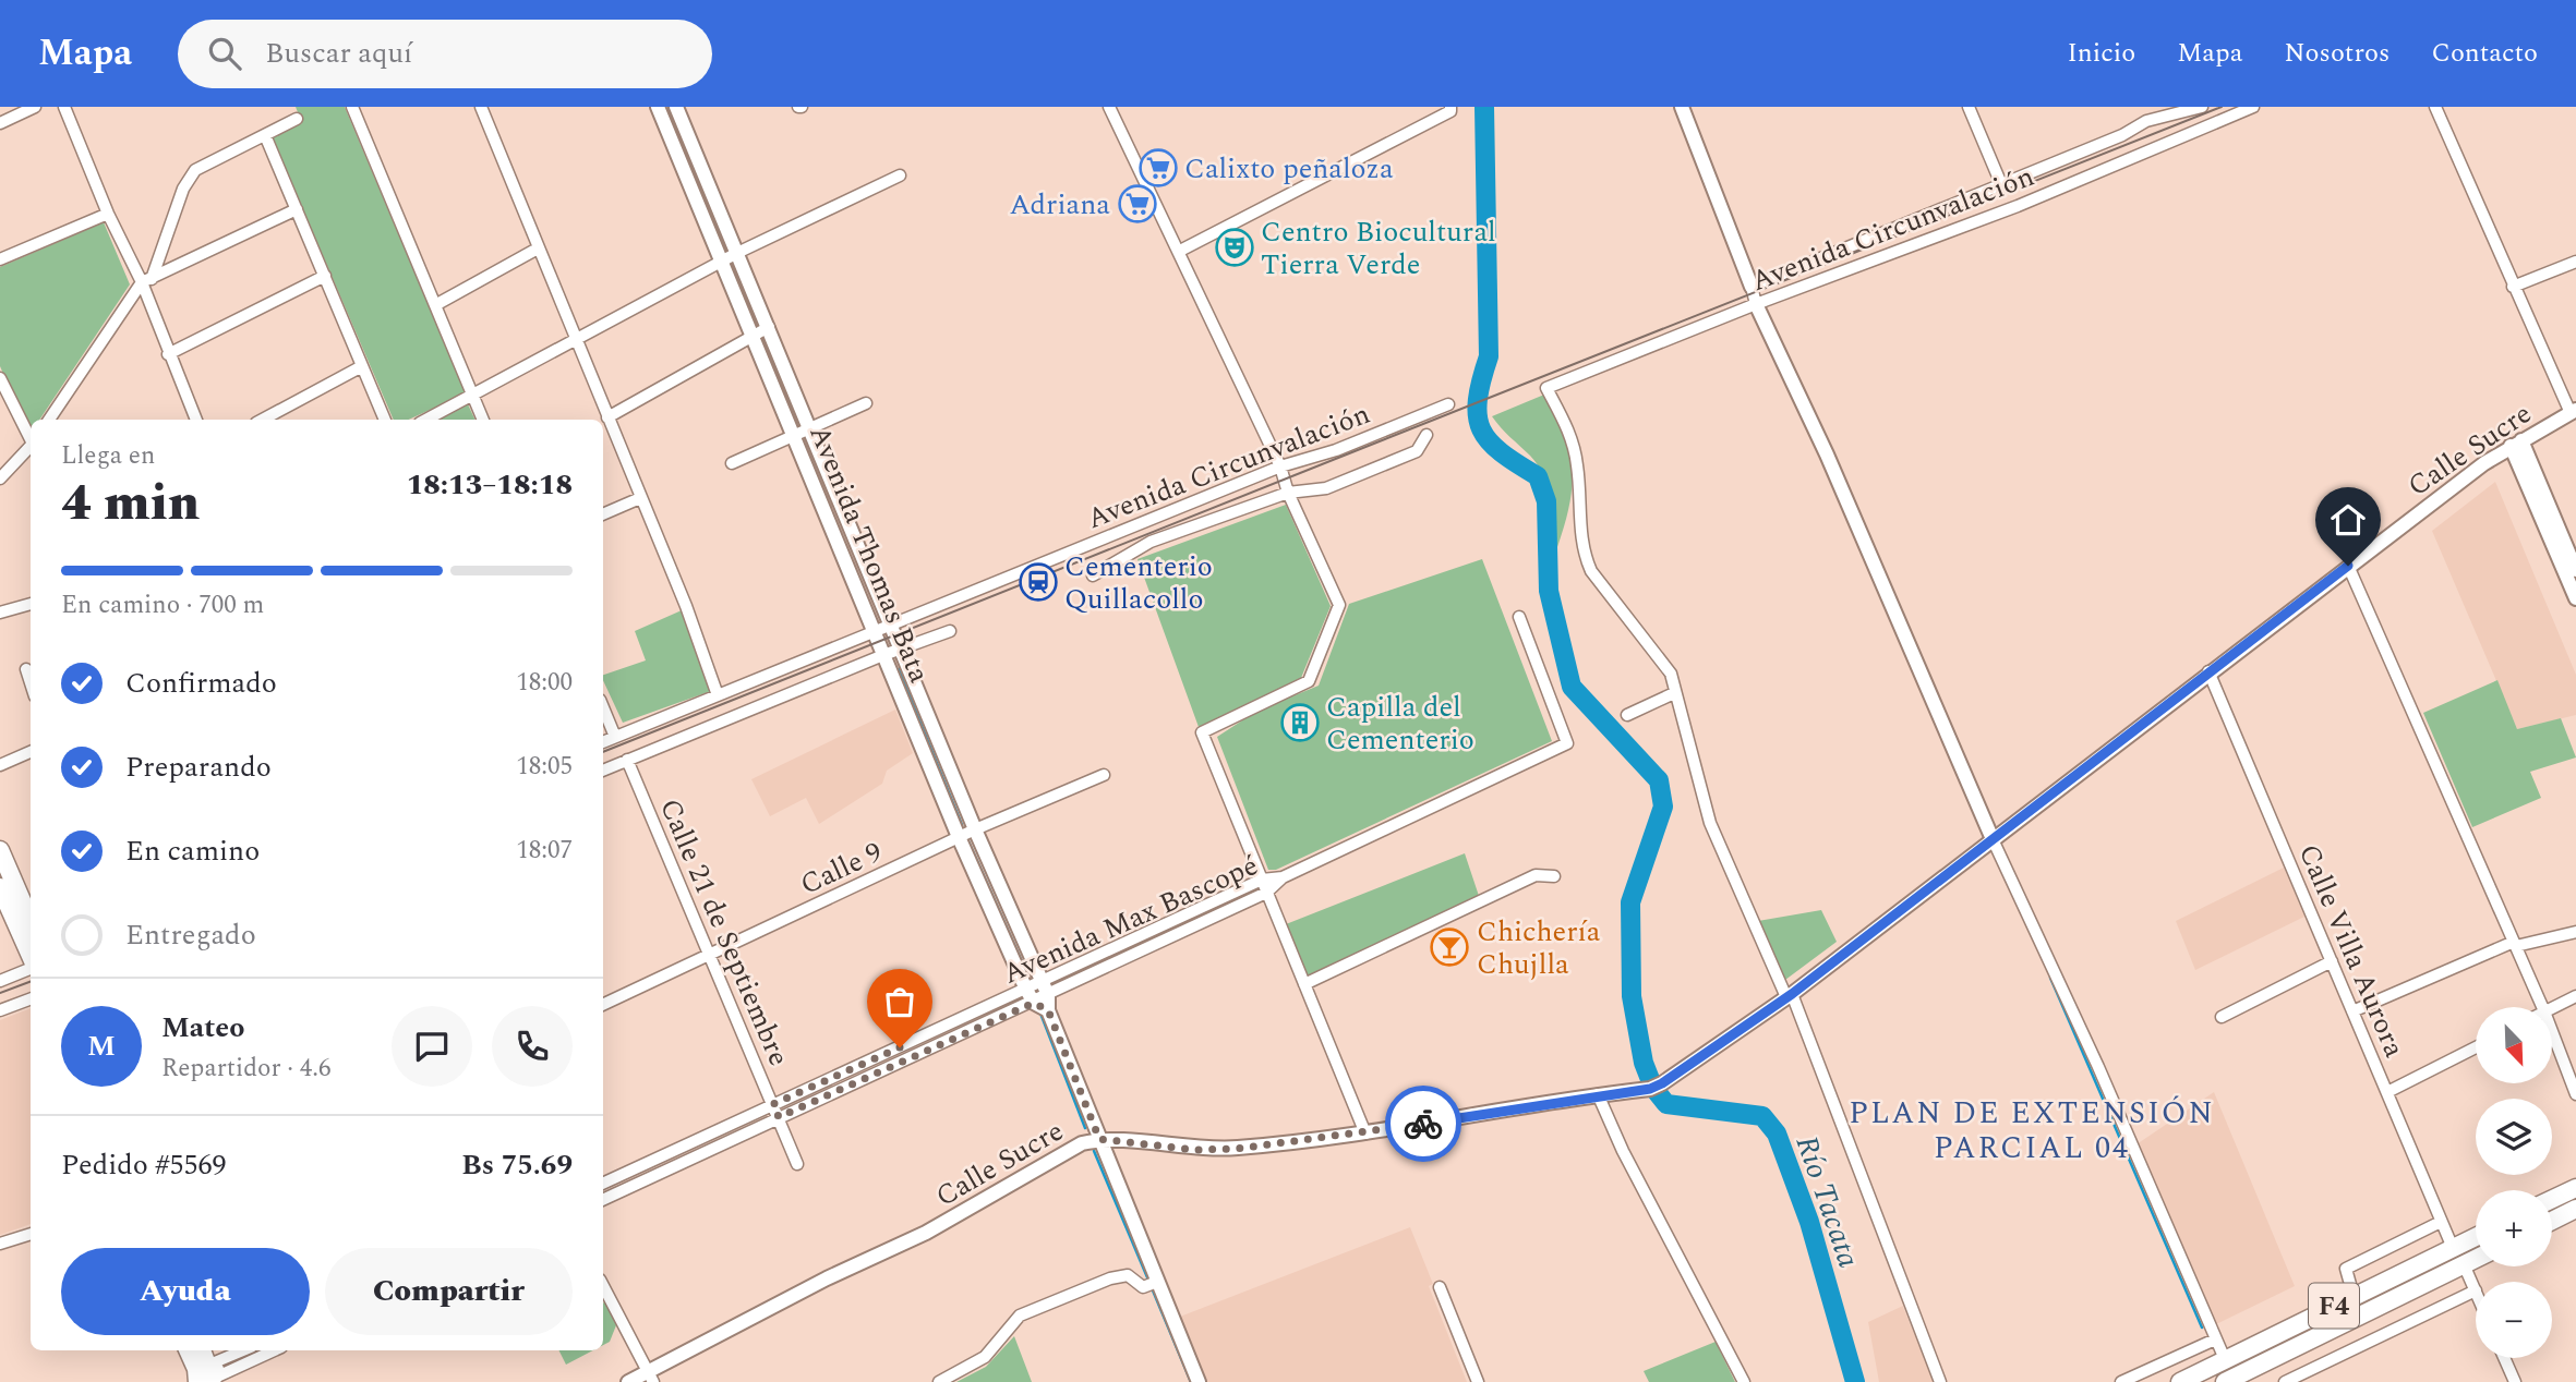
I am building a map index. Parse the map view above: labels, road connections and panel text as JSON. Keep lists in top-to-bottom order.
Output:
{
  "streets": {
    "highway": ["F4"],
    "main road": ["Calle Sucre", "Avenida Thomas Bata"],
    "street": [
      "Avenida Circunvalación",
      "Calle 9",
      "Avenida Max Bascopé",
      "Calle 21 de Septiembre",
      "Calle Villa Aurora"
    ]
  },
  "crossings": [
    ["Avenida Circunvalación", "Avenida Thomas Bata"],
    ["Calle Sucre", "Avenida Thomas Bata"],
    ["Calle Sucre", "Calle Villa Aurora"],
    ["Avenida Thomas Bata", "Calle 9"],
    ["Avenida Thomas Bata", "Avenida Max Bascopé"],
    ["Calle 9", "Calle 21 de Septiembre"],
    ["Avenida Max Bascopé", "Calle 21 de Septiembre"],
    ["Calle Villa Aurora", "F4"]
  ],
  "districts": ["PLAN DE EXTENSIÓN PARCIAL 04"],
  "water": ["Río Tacata"],
  "places": {
    "supermarket": ["Calixto peñaloza", "Adriana"],
    "theatre": ["Centro Biocultural Tierra Verde"],
    "station": ["Cementerio Quillacollo"],
    "building": ["Capilla del Cementerio"],
    "bar": ["Chichería Chujlla"]
  },
  "north": "bottom right",
  "page": {
    "header": "Mapa",
    "search": "Buscar aquí",
    "nav": [
      "Inicio",
      "Mapa",
      "Nosotros",
      "Contacto"
    ],
    "heading": ["4 min", "Llega en", "18:13–18:18"],
    "panel": [
      "Mateo",
      "Repartidor · 4.6",
      "Pedido #5569",
      "Bs 75.69"
    ],
    "bar": "En camino · 700 m",
    "list": [
      ["Confirmado", "18:00"],
      ["Preparando", "18:05"],
      ["En camino", "18:07"],
      "Entregado"
    ],
    "round": "M",
    "map_buttons": ["+", "−"],
    "buttons": ["Ayuda", "Compartir"]
  }
}
